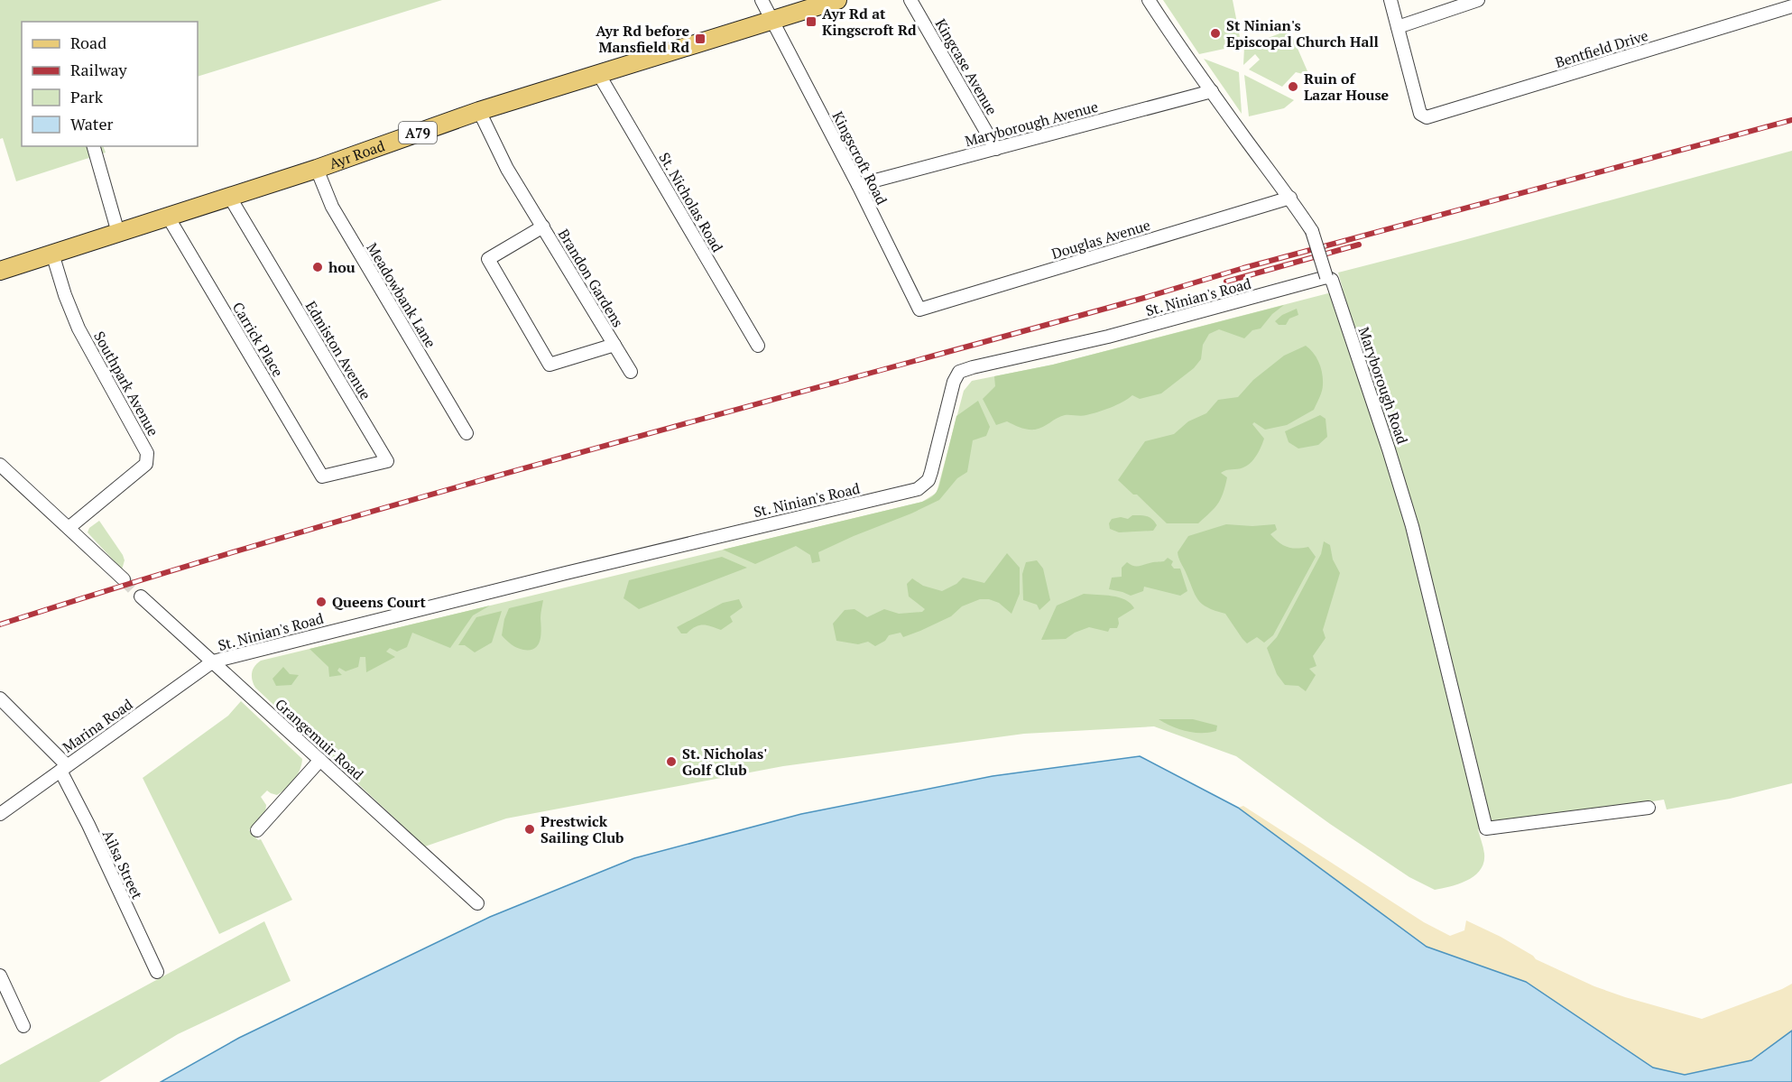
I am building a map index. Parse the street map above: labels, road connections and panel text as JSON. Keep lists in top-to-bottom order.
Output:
{
  "streets": {
    "main road": ["A79", "Ayr Road"],
    "street": [
      "Bentfield Drive",
      "Kingcase Avenue",
      "Maryborough Avenue",
      "Kingscroft Road",
      "St. Nicholas Road",
      "Douglas Avenue",
      "Brandon Gardens",
      "Meadowbank Lane",
      "St. Ninian's Road",
      "Carrick Place",
      "Edmiston Avenue",
      "Southpark Avenue",
      "Maryborough Road",
      "Marina Road",
      "Grangemuir Road",
      "Ailsa Street"
    ]
  },
  "crossings": [
    ["Kingcase Avenue", "Maryborough Avenue"],
    ["Maryborough Avenue", "Kingscroft Road"],
    ["Maryborough Avenue", "Maryborough Road"],
    ["Ayr Road", "Kingscroft Road"],
    ["Ayr Road", "St. Nicholas Road"],
    ["Ayr Road", "Brandon Gardens"],
    ["Ayr Road", "Meadowbank Lane"],
    ["Ayr Road", "Carrick Place"],
    ["Ayr Road", "Edmiston Avenue"],
    ["Ayr Road", "Southpark Avenue"],
    ["Kingscroft Road", "Douglas Avenue"],
    ["Douglas Avenue", "Maryborough Road"],
    ["St. Ninian's Road", "Maryborough Road"],
    ["St. Ninian's Road", "Marina Road"],
    ["St. Ninian's Road", "Grangemuir Road"],
    ["Carrick Place", "Edmiston Avenue"],
    ["Marina Road", "Grangemuir Road"],
    ["Marina Road", "Ailsa Street"]
  ],
  "places": {
    "transit": ["Ayr Rd at Kingscroft Rd", "Ayr Rd before Mansfield Rd"],
    "other": [
      "St Ninian's Episcopal Church Hall",
      "Ruin of Lazar House",
      "hou",
      "Queens Court",
      "St. Nicholas' Golf Club",
      "Prestwick Sailing Club"
    ]
  },
  "legend": [
    "Road",
    "Railway",
    "Park",
    "Water"
  ]
}
